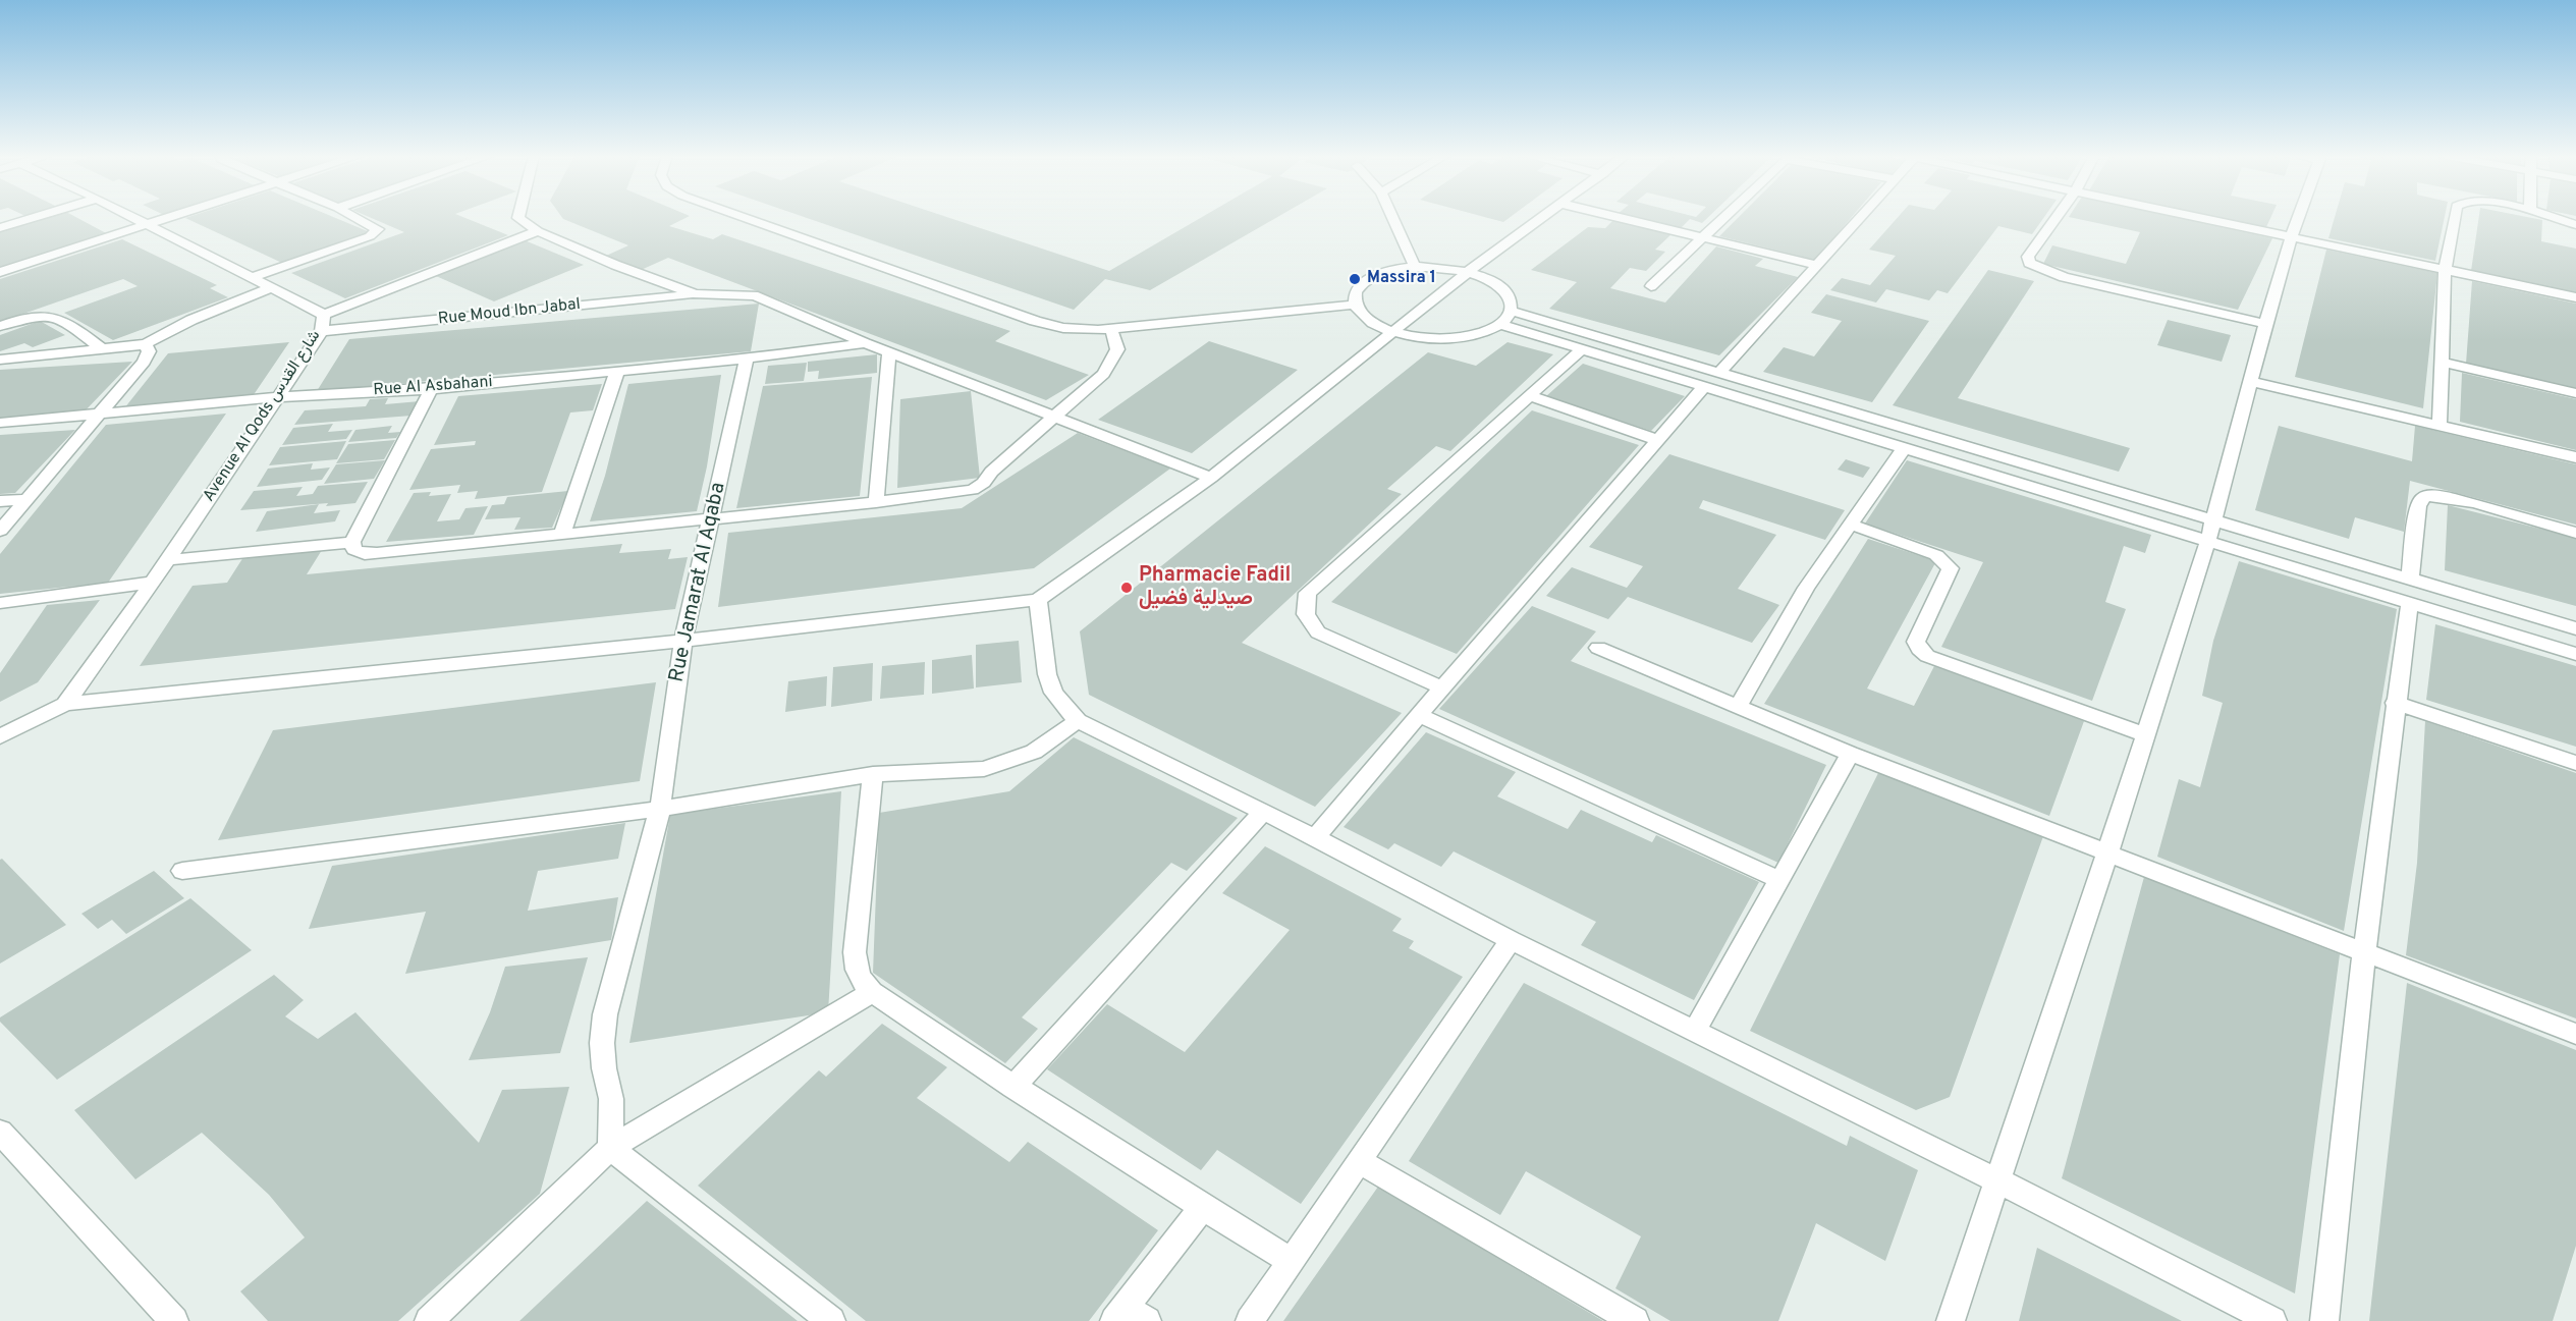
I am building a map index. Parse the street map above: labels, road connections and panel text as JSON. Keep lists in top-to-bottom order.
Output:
{
  "streets": {
    "street": [
      "Rue Moud Ibn Jabal",
      "Rue Al Asbahani",
      "Avenue Al Qods شارع القدس",
      "Rue Jamarat Al Aqaba"
    ]
  },
  "crossings": [
    ["Rue Moud Ibn Jabal", "Avenue Al Qods شارع القدس"],
    ["Rue Al Asbahani", "Avenue Al Qods شارع القدس"],
    ["Rue Al Asbahani", "Rue Jamarat Al Aqaba"]
  ],
  "places": ["Massira 1", "Pharmacie Fadil صيدلية فضيل"]
}
